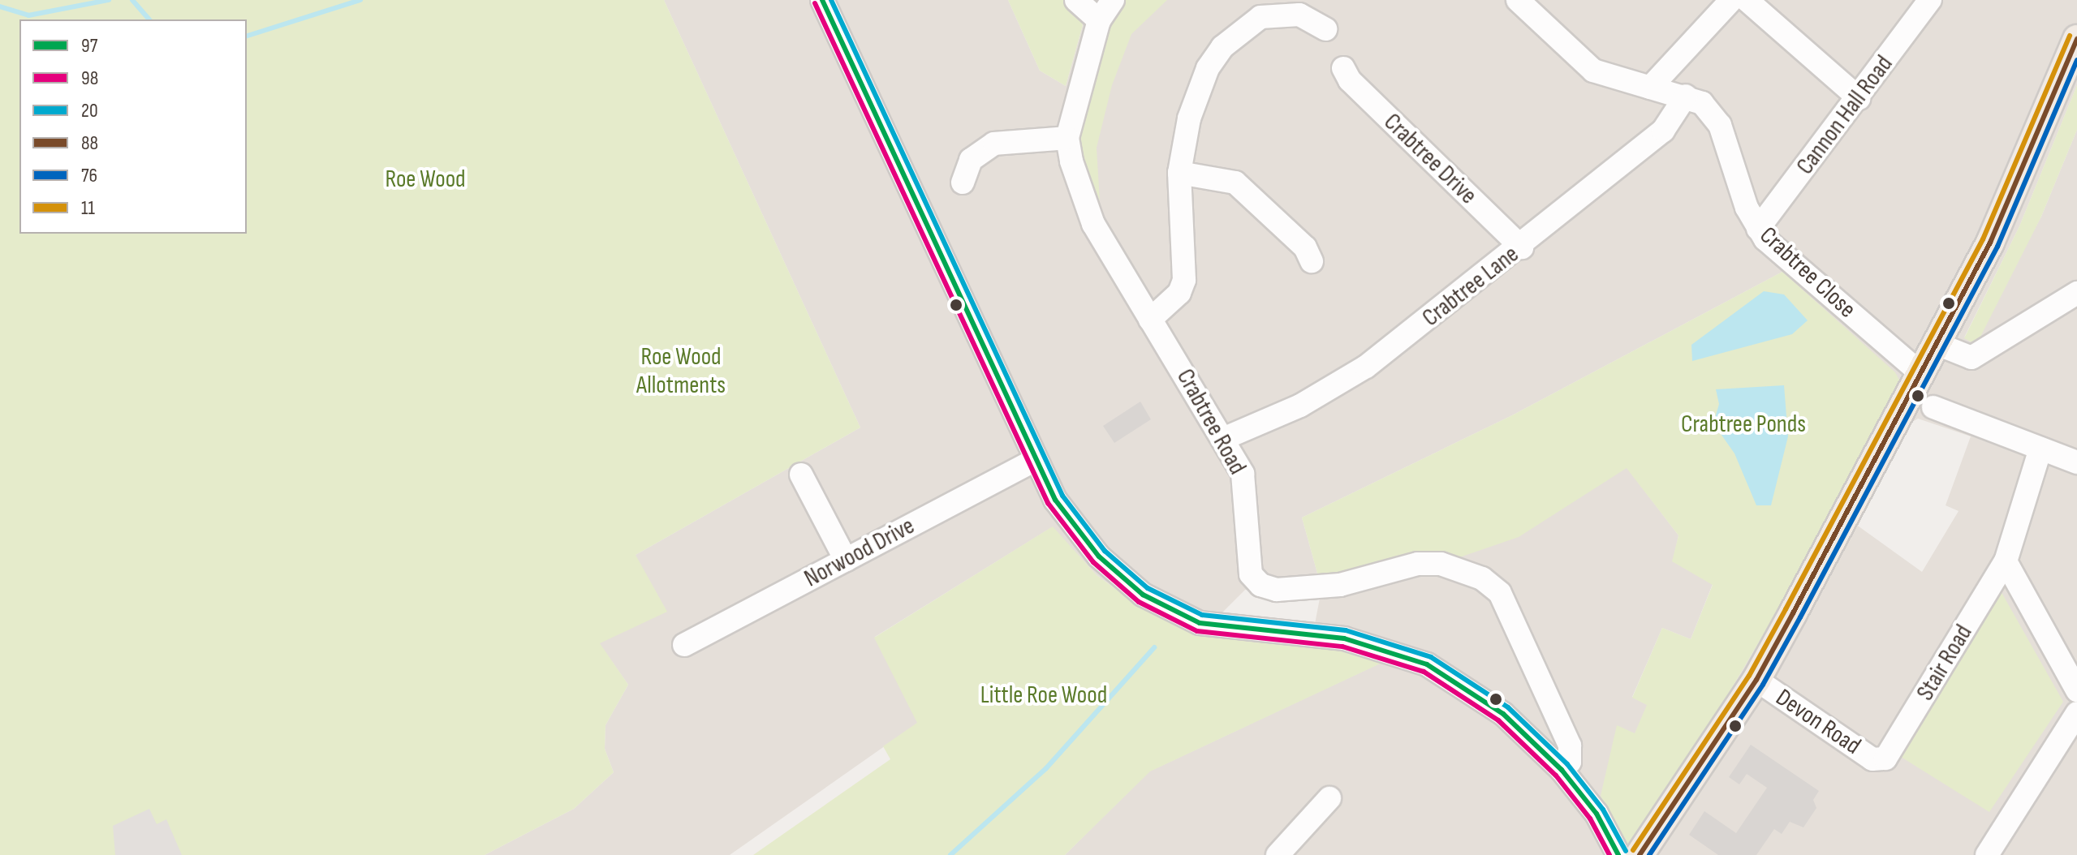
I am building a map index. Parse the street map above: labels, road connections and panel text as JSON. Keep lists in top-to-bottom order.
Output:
{
  "streets": {
    "street": [
      "Cannon Hall Road",
      "Crabtree Drive",
      "Crabtree Close",
      "Crabtree Lane",
      "Crabtree Road",
      "Norwood Drive",
      "Stair Road",
      "Devon Road"
    ]
  },
  "crossings": [
    ["Cannon Hall Road", "Crabtree Close"],
    ["Crabtree Drive", "Crabtree Lane"],
    ["Crabtree Close", "Crabtree Lane"],
    ["Crabtree Lane", "Crabtree Road"],
    ["Stair Road", "Devon Road"]
  ],
  "parks": [
    "Roe Wood",
    "Roe Wood Allotments",
    "Crabtree Ponds",
    "Little Roe Wood"
  ],
  "lines": [
    "transit line 97",
    "transit line 20",
    "transit line 98",
    "transit line 11",
    "transit line 88",
    "transit line 76"
  ],
  "legend": [
    "97",
    "98",
    "20",
    "88",
    "76",
    "11"
  ]
}
